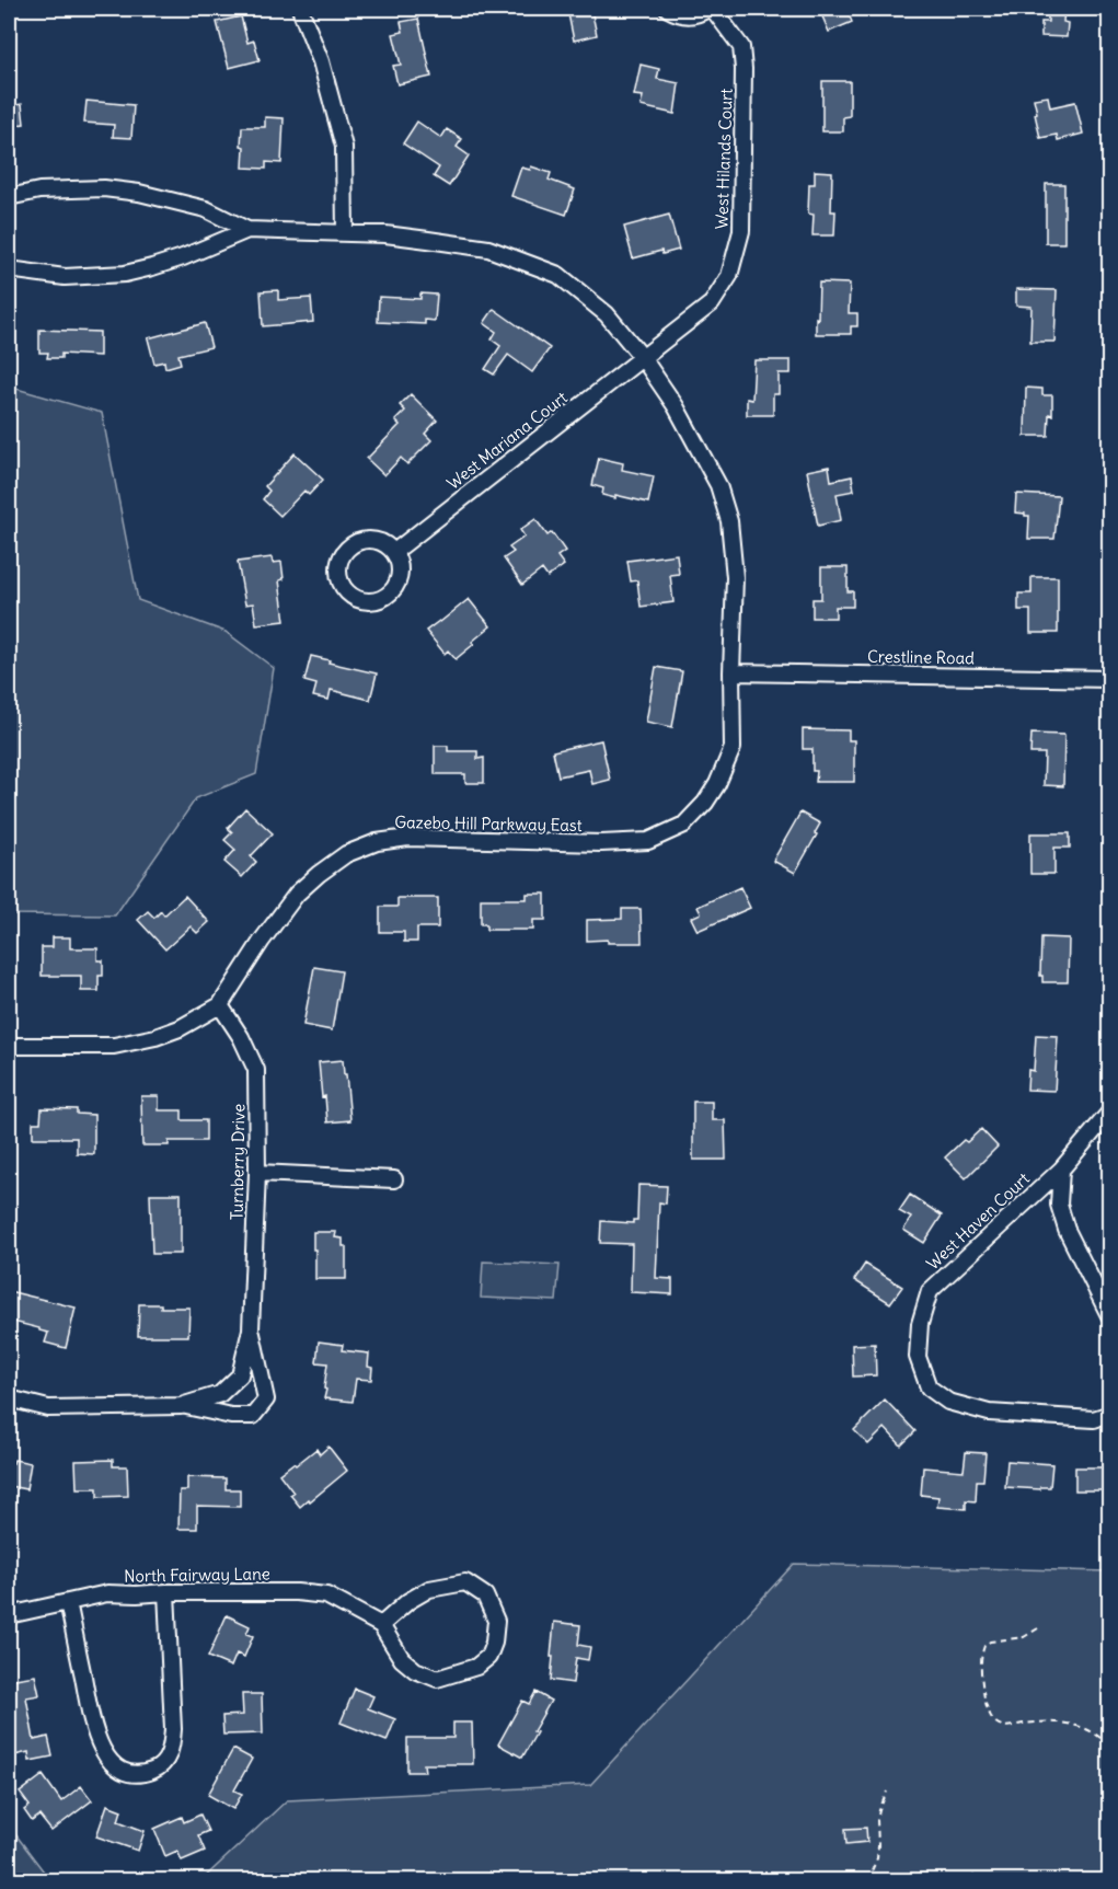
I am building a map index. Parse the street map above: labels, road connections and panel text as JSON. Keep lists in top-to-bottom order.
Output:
{
  "streets": {
    "street": [
      "West Hilands Court",
      "West Mariana Court",
      "Crestline Road",
      "Gazebo Hill Parkway East",
      "Turnberry Drive",
      "West Haven Court",
      "North Fairway Lane"
    ]
  },
  "crossings": [
    ["West Hilands Court", "West Mariana Court"],
    ["West Hilands Court", "Gazebo Hill Parkway East"],
    ["West Mariana Court", "Gazebo Hill Parkway East"],
    ["Crestline Road", "Gazebo Hill Parkway East"],
    ["Gazebo Hill Parkway East", "Turnberry Drive"]
  ]
}
